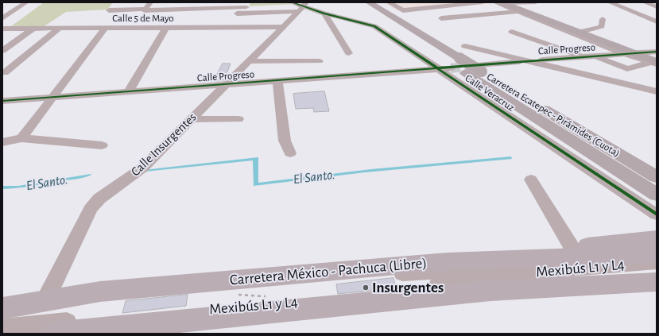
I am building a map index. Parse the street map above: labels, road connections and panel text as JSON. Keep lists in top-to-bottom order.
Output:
{
  "streets": {
    "highway": ["Carretera Ecatepec - Pirámides (Cuota)"],
    "main road": ["Carretera México - Pachuca (Libre)"],
    "street": [
      "Calle 5 de Mayo",
      "Calle Progreso",
      "Calle Veracruz",
      "Calle Insurgentes",
      "Mexibús L1 y L4"
    ]
  },
  "crossings": [
    ["Calle 5 de Mayo", "Calle Insurgentes"],
    ["Calle Progreso", "Calle Veracruz"],
    ["Calle Progreso", "Carretera Ecatepec - Pirámides (Cuota)"],
    ["Calle Progreso", "Calle Insurgentes"],
    ["Calle Veracruz", "Carretera Ecatepec - Pirámides (Cuota)"],
    ["Calle Veracruz", "Calle Insurgentes"],
    ["Calle Insurgentes", "Carretera México - Pachuca (Libre)"]
  ],
  "water": ["El Santo."],
  "places": ["Insurgentes"]
}
